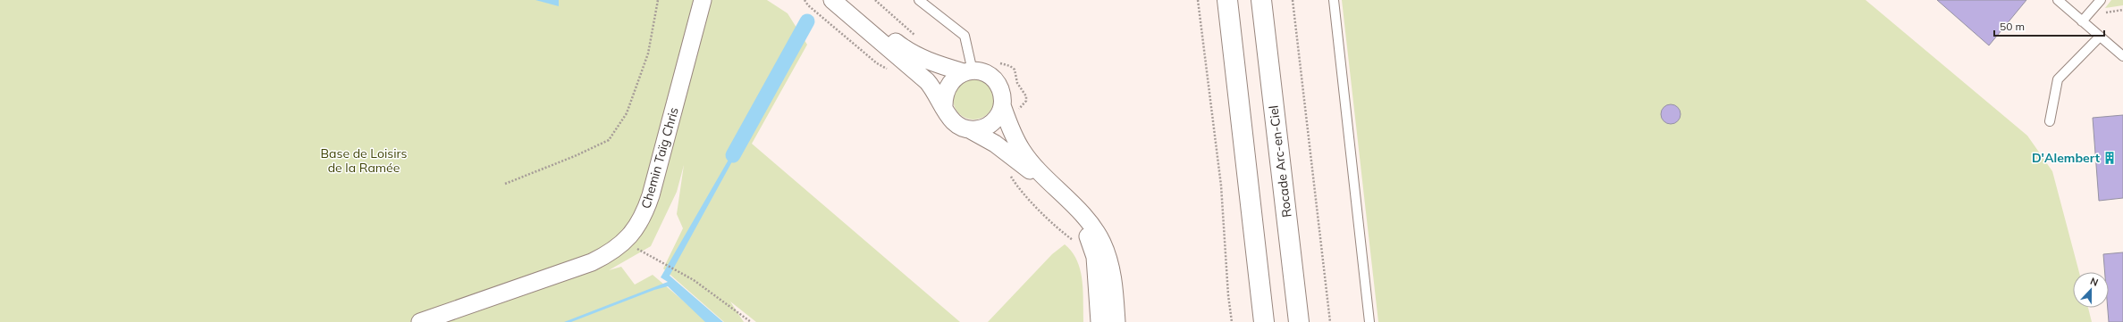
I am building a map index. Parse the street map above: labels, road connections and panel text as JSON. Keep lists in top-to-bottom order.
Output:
{
  "streets": {
    "highway": ["Rocade Arc-en-Ciel"],
    "street": ["Chemin Taïg Chris"]
  },
  "parks": ["Base de Loisirs de la Ramée"],
  "places": {
    "building": ["D'Alembert"]
  },
  "scale_bar": "50 m",
  "north": "top"
}
